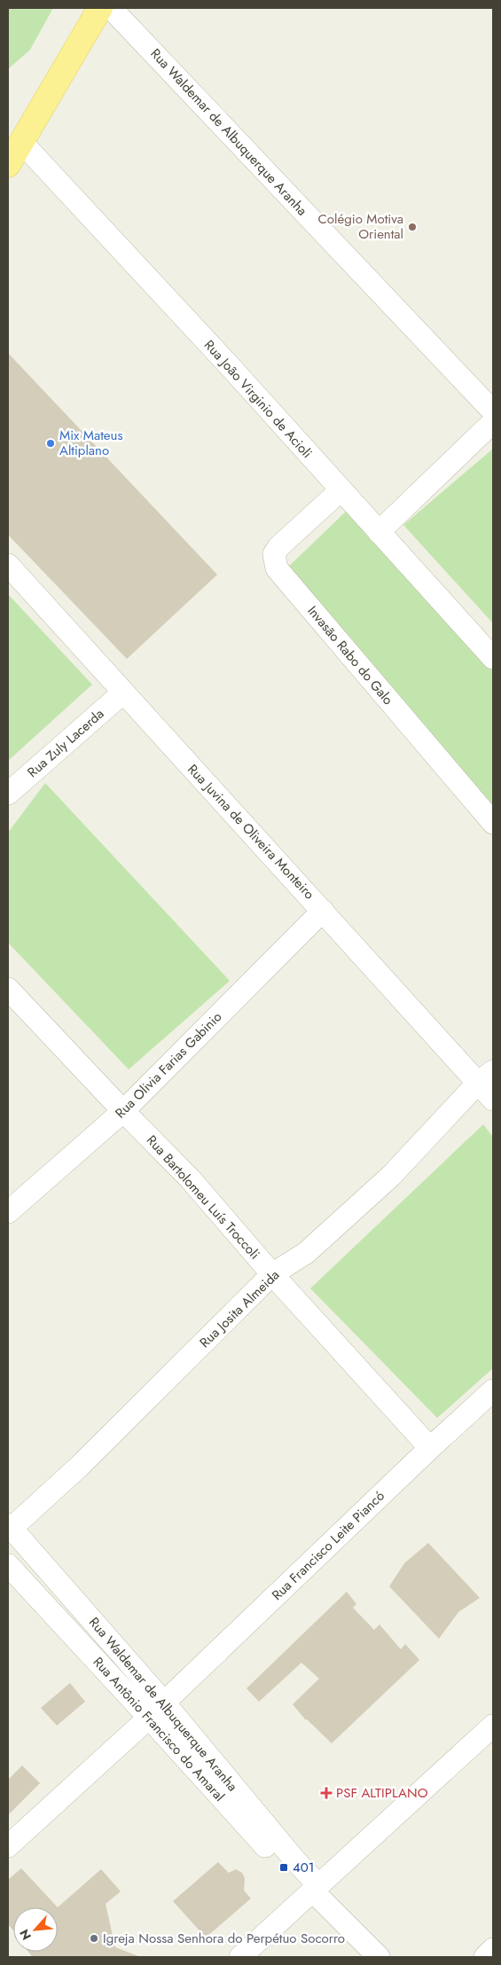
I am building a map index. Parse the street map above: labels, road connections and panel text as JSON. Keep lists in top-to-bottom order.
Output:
{
  "streets": {
    "street": [
      "Rua Waldemar de Albuquerque Aranha",
      "Rua João Virginio de Acioli",
      "Invasão Rabo do Galo",
      "Rua Zuly Lacerda",
      "Rua Juvina de Oliveira Monteiro",
      "Rua Olivia Farias Gabinio",
      "Rua Bartolomeu Luís Troccoli",
      "Rua Josita Almeida",
      "Rua Francisco Leite Piancó",
      "Rua Antônio Francisco do Amaral"
    ]
  },
  "crossings": [
    ["Rua Waldemar de Albuquerque Aranha", "Rua Josita Almeida"],
    ["Rua Waldemar de Albuquerque Aranha", "Rua Francisco Leite Piancó"],
    ["Rua Waldemar de Albuquerque Aranha", "Rua Antônio Francisco do Amaral"],
    ["Rua João Virginio de Acioli", "Invasão Rabo do Galo"],
    ["Rua Zuly Lacerda", "Rua Juvina de Oliveira Monteiro"],
    ["Rua Juvina de Oliveira Monteiro", "Rua Olivia Farias Gabinio"],
    ["Rua Juvina de Oliveira Monteiro", "Rua Josita Almeida"],
    ["Rua Olivia Farias Gabinio", "Rua Bartolomeu Luís Troccoli"],
    ["Rua Bartolomeu Luís Troccoli", "Rua Josita Almeida"],
    ["Rua Bartolomeu Luís Troccoli", "Rua Francisco Leite Piancó"],
    ["Rua Francisco Leite Piancó", "Rua Antônio Francisco do Amaral"]
  ],
  "places": {
    "other": ["Colégio Motiva Oriental", "Mix Mateus Altiplano", "Igreja Nossa Senhora do Perpétuo Socorro"],
    "health": ["PSF ALTIPLANO"],
    "transit": ["401"]
  },
  "north": "bottom left"
}
